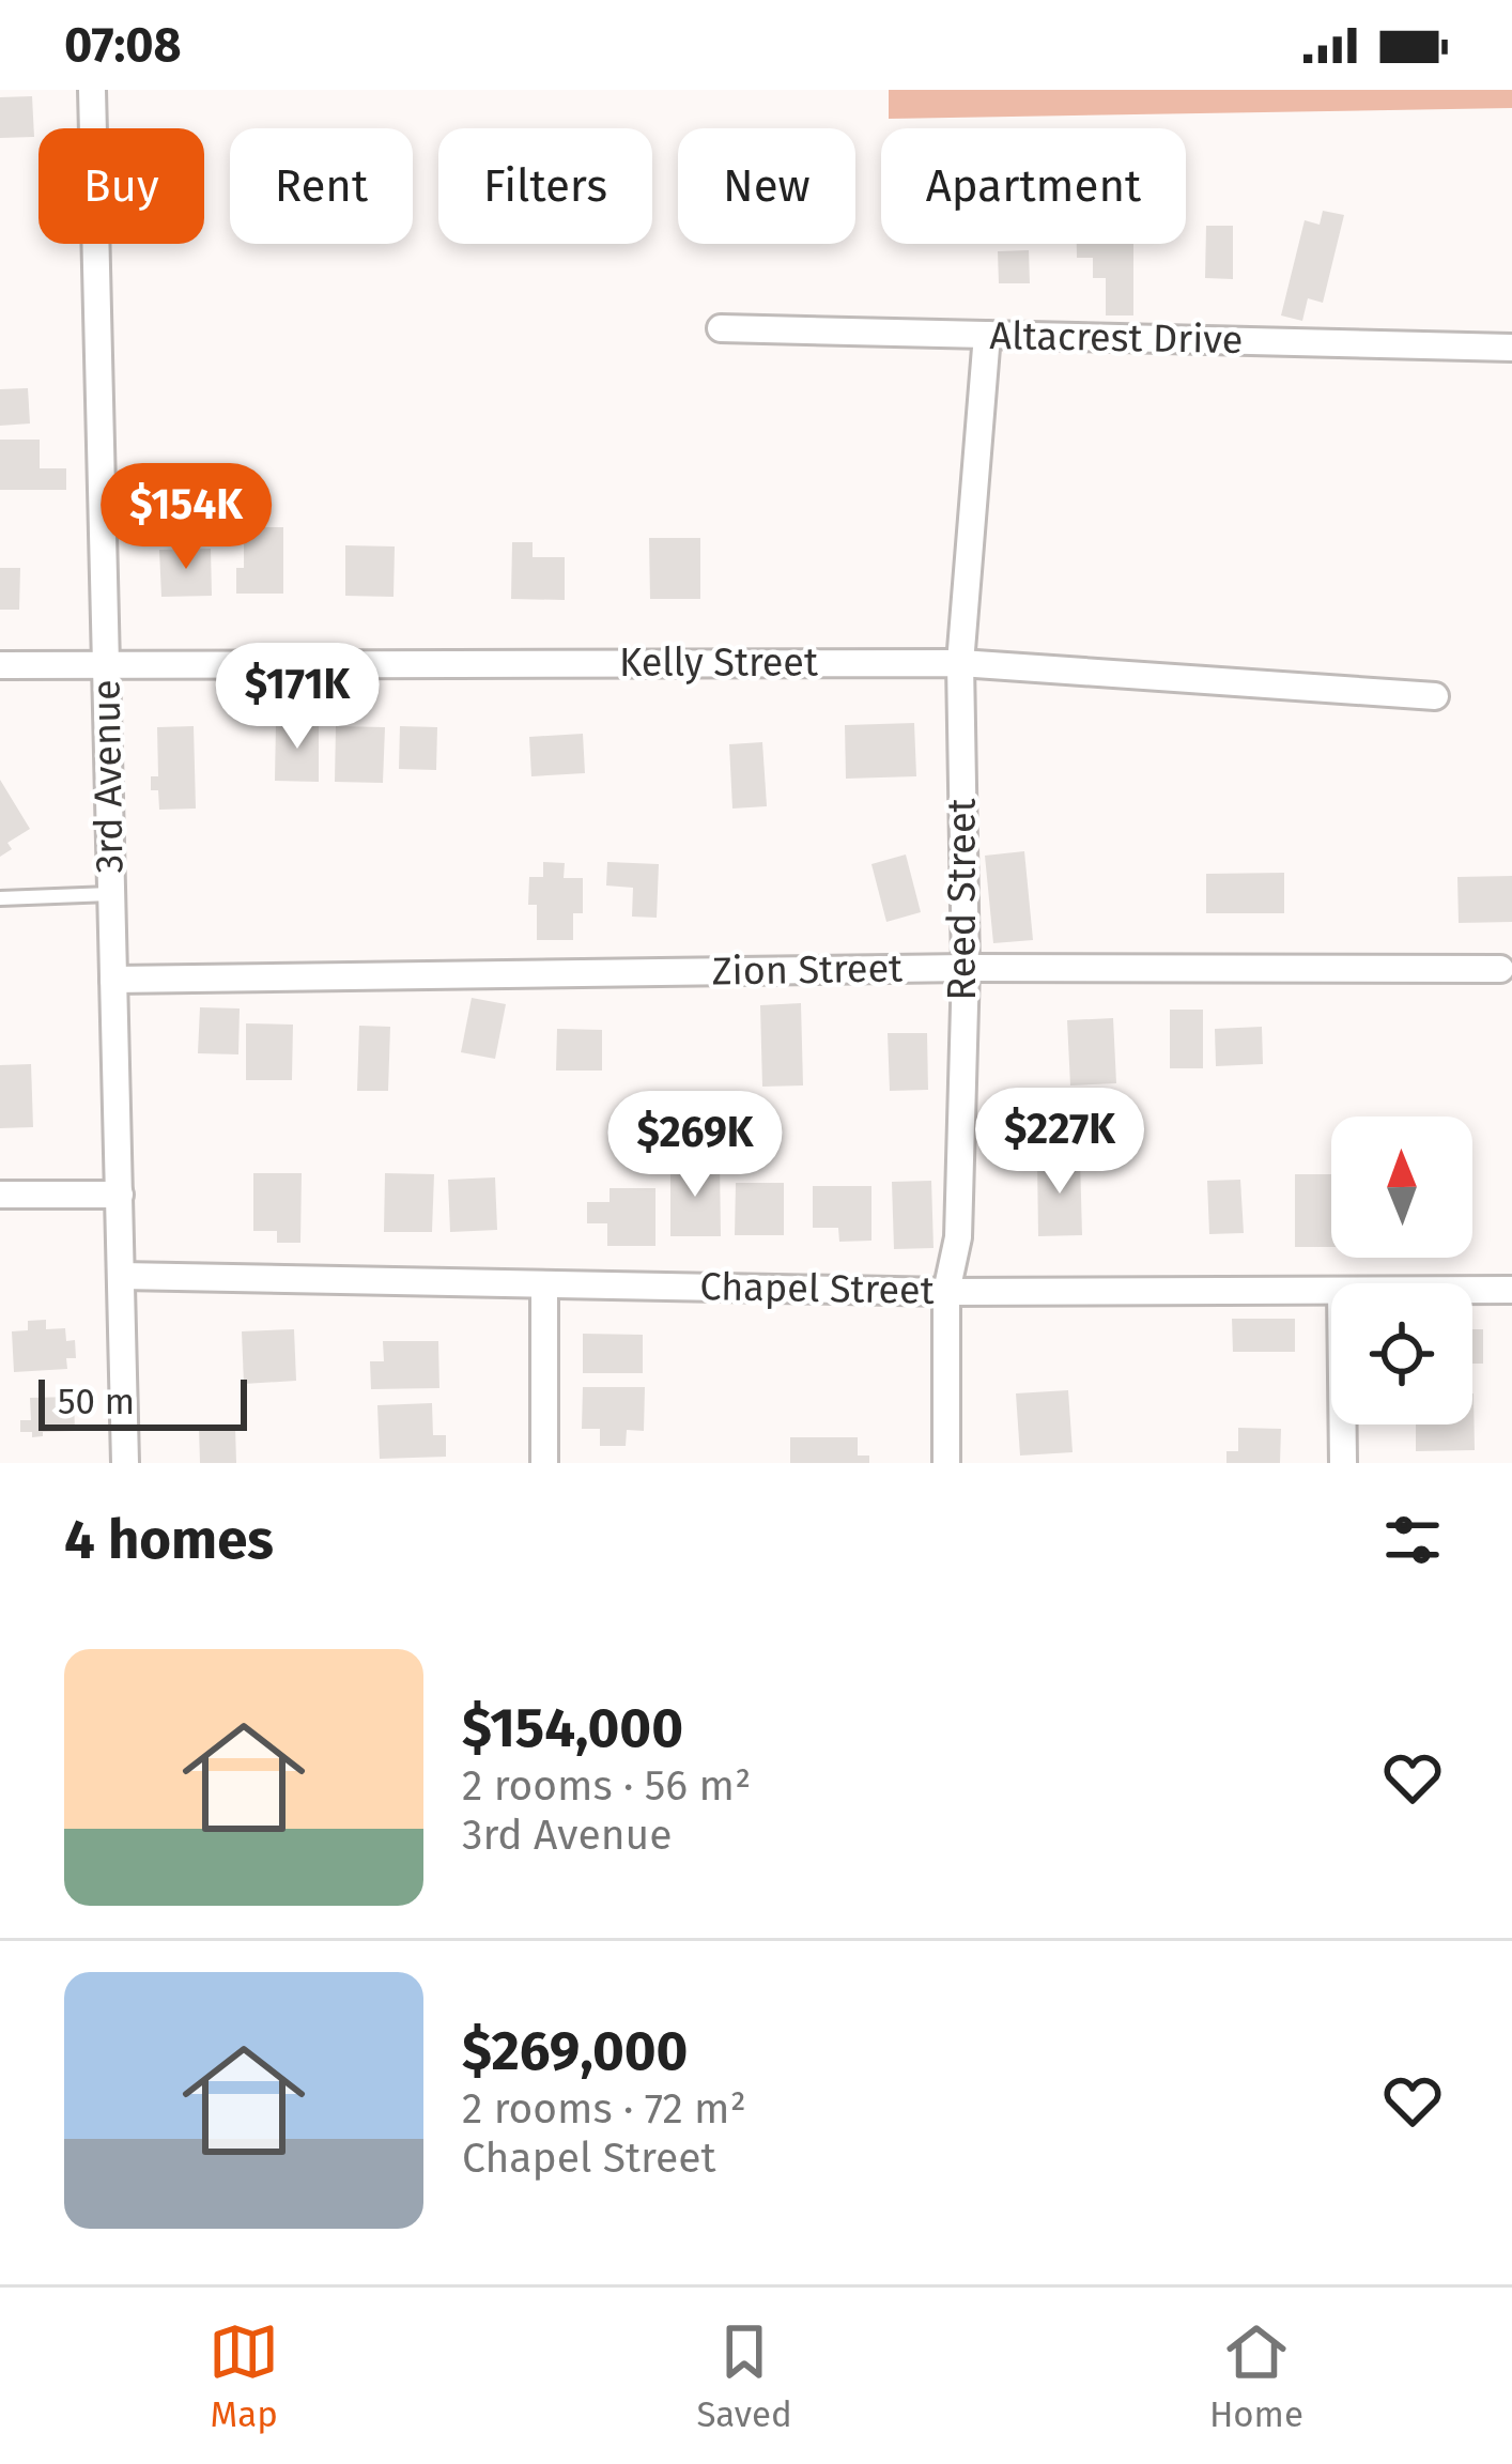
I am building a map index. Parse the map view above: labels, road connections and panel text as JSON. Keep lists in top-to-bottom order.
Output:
{
  "streets": {
    "street": [
      "Altacrest Drive",
      "Kelly Street",
      "3rd Avenue",
      "Reed Street",
      "Zion Street",
      "Chapel Street"
    ]
  },
  "crossings": [
    ["Altacrest Drive", "Reed Street"],
    ["Kelly Street", "3rd Avenue"],
    ["Kelly Street", "Reed Street"],
    ["3rd Avenue", "Zion Street"],
    ["3rd Avenue", "Chapel Street"],
    ["Reed Street", "Zion Street"],
    ["Reed Street", "Chapel Street"]
  ],
  "scale_bar": "50 m",
  "north": "top",
  "page": {
    "status": "07:08",
    "chip": [
      "Buy",
      "Rent",
      "Filters",
      "New",
      "Apartment"
    ],
    "price": [
      "$154K",
      "$171K",
      "$227K",
      "$269K"
    ],
    "scale": "50 m",
    "heading": "4 homes",
    "list": [
      {
        "name": "$154,000",
        "note": "2 rooms · 56 m² · 3rd Avenue"
      },
      {
        "name": "$269,000",
        "note": "2 rooms · 72 m² · Chapel Street"
      }
    ],
    "tabs": ["Map", "Saved", "Home"]
  }
}
